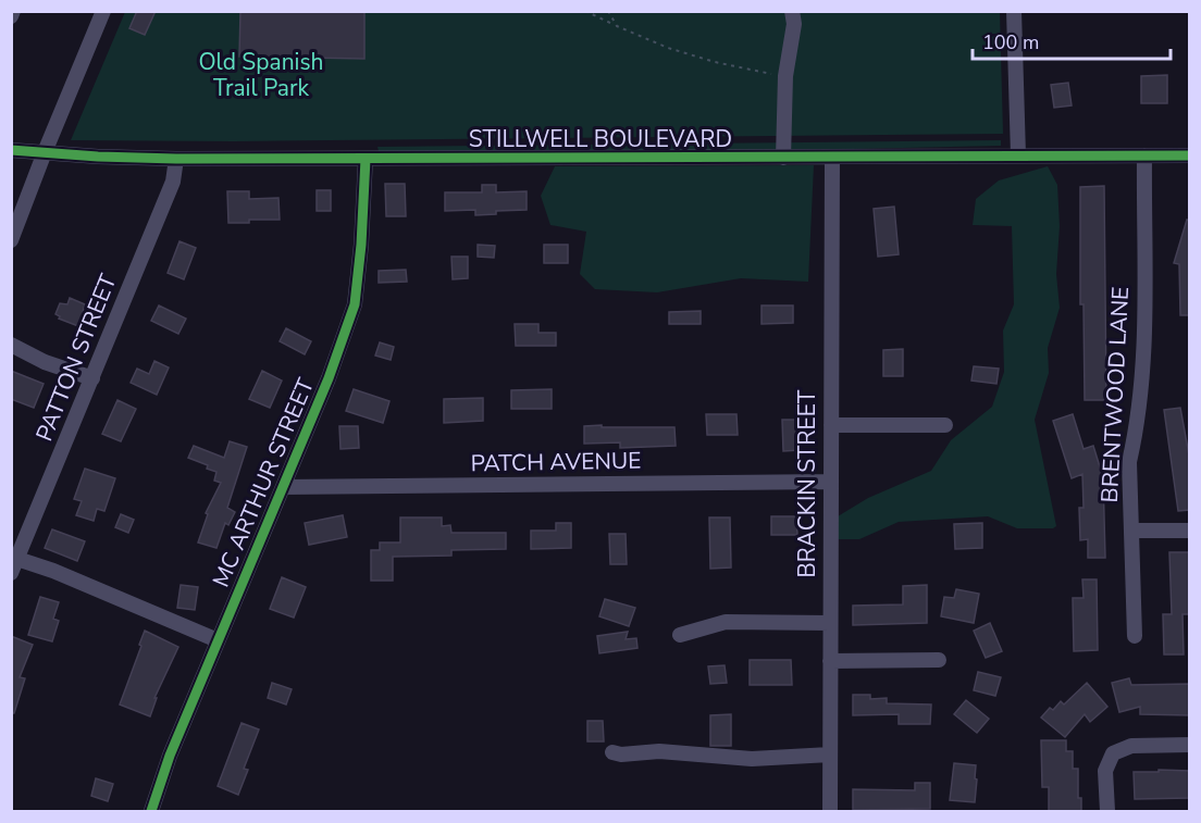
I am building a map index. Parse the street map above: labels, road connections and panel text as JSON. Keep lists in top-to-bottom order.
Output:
{
  "streets": {
    "street": [
      "STILLWELL BOULEVARD",
      "PATTON STREET",
      "BRENTWOOD LANE",
      "PATCH AVENUE",
      "MC ARTHUR STREET",
      "BRACKIN STREET"
    ]
  },
  "crossings": [
    ["STILLWELL BOULEVARD", "PATTON STREET"],
    ["STILLWELL BOULEVARD", "BRENTWOOD LANE"],
    ["STILLWELL BOULEVARD", "MC ARTHUR STREET"],
    ["STILLWELL BOULEVARD", "BRACKIN STREET"],
    ["PATCH AVENUE", "MC ARTHUR STREET"],
    ["PATCH AVENUE", "BRACKIN STREET"]
  ],
  "parks": ["Old Spanish Trail Park"],
  "scale_bar": "100 m"
}
